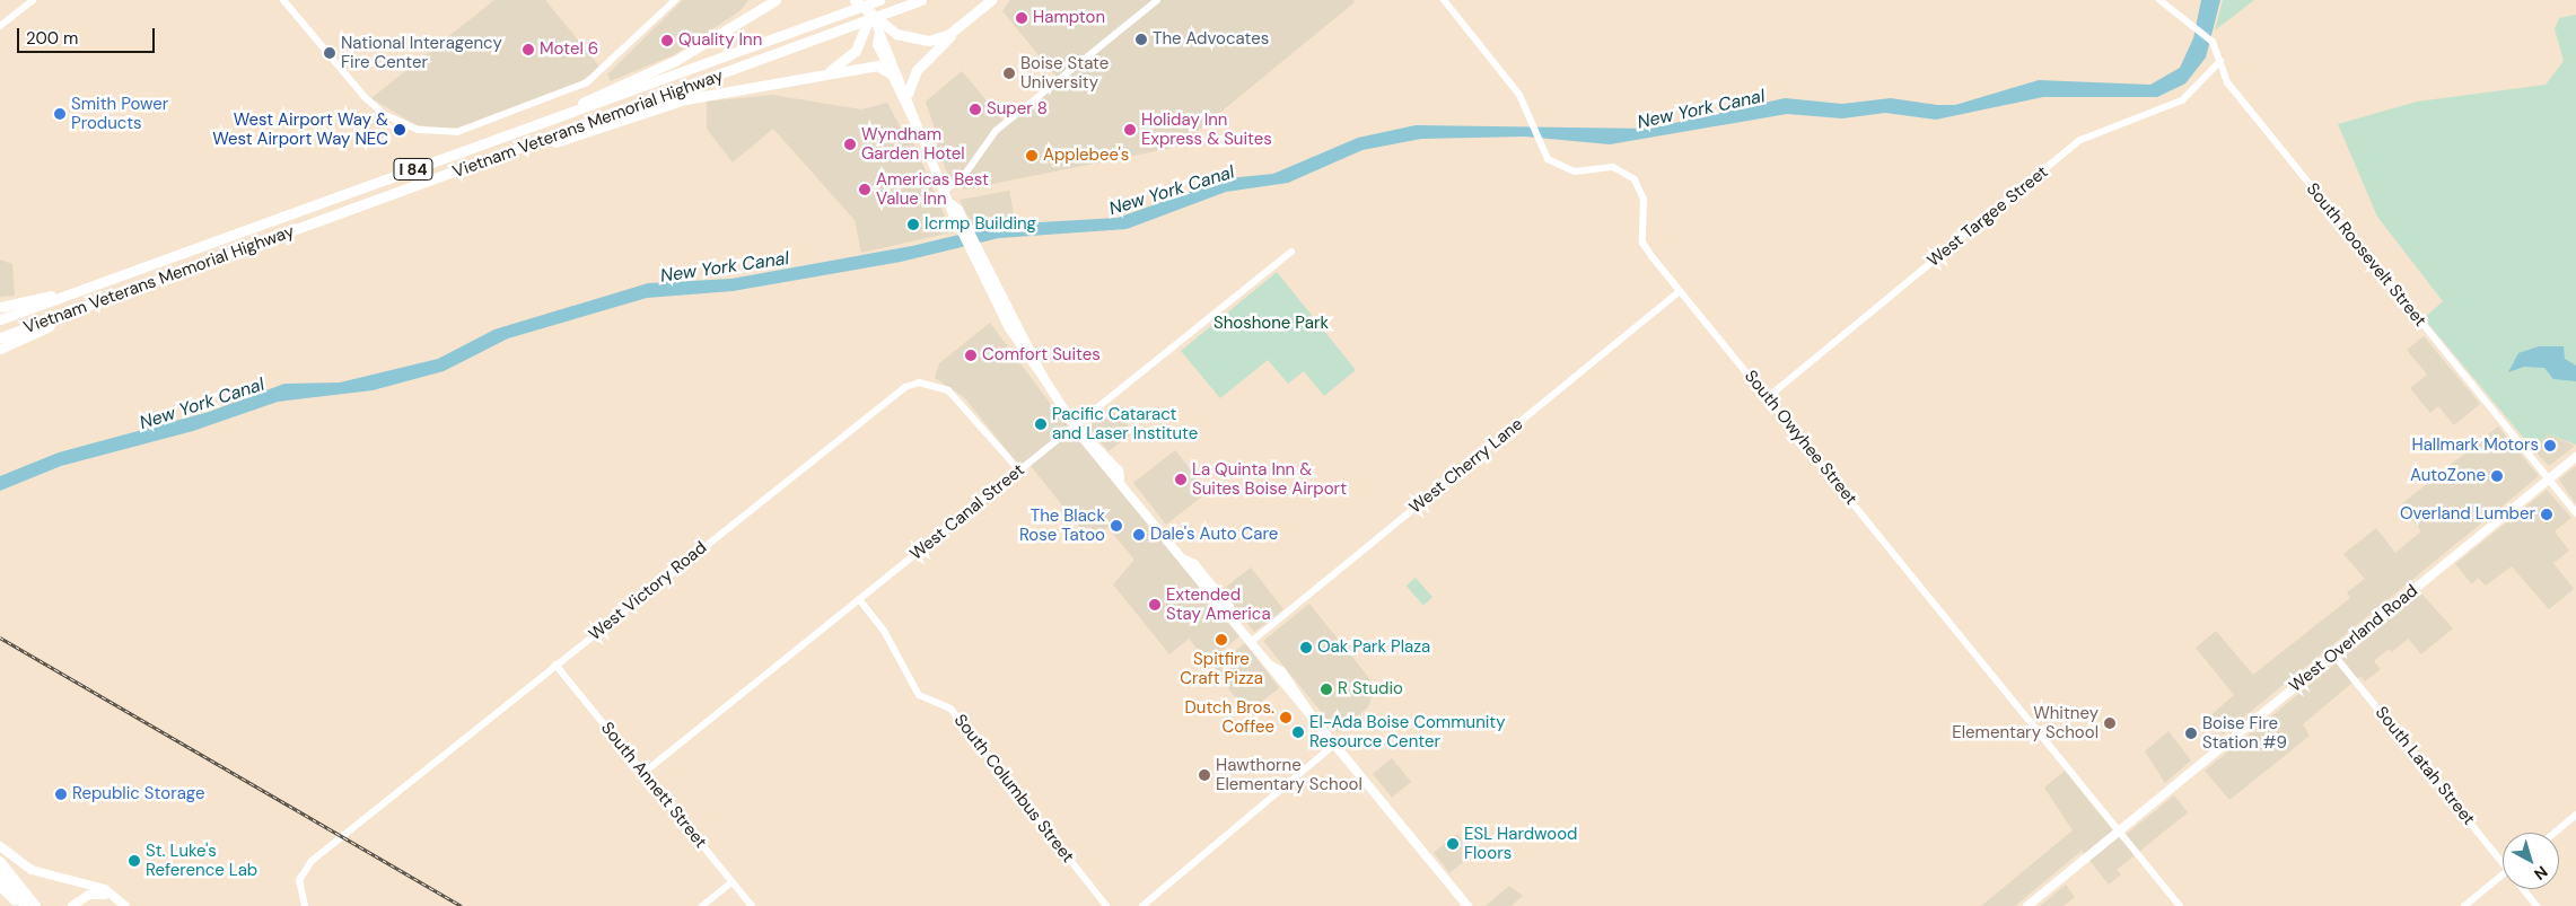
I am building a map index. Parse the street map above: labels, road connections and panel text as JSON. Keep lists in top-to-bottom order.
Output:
{
  "streets": {
    "highway": ["Vietnam Veterans Memorial Highway", "I 84"],
    "main road": ["West Overland Road"],
    "street": [
      "West Targee Street",
      "South Roosevelt Street",
      "South Owyhee Street",
      "West Cherry Lane",
      "West Canal Street",
      "West Victory Road",
      "South Latah Street",
      "South Annett Street",
      "South Columbus Street"
    ]
  },
  "crossings": [
    ["West Targee Street", "South Roosevelt Street"],
    ["West Targee Street", "South Owyhee Street"],
    ["South Roosevelt Street", "West Overland Road"],
    ["South Owyhee Street", "West Cherry Lane"],
    ["South Owyhee Street", "West Overland Road"],
    ["West Canal Street", "West Victory Road"],
    ["West Canal Street", "South Annett Street"],
    ["West Canal Street", "South Columbus Street"],
    ["West Victory Road", "South Annett Street"],
    ["West Overland Road", "South Latah Street"]
  ],
  "water": ["New York Canal"],
  "parks": ["Shoshone Park"],
  "places": [
    "Hampton",
    "The Advocates",
    "Quality Inn",
    "Motel 6",
    "National Interagency Fire Center",
    "Boise State University",
    "Super 8",
    "Smith Power Products",
    "West Airport Way & West Airport Way NEC",
    "Holiday Inn Express & Suites",
    "Wyndham Garden Hotel",
    "Applebee's",
    "Americas Best Value Inn",
    "Icrmp Building",
    "Comfort Suites",
    "Pacific Cataract and Laser Institute",
    "Hallmark Motors",
    "AutoZone",
    "La Quinta Inn & Suites Boise Airport",
    "Overland Lumber",
    "The Black Rose Tatoo",
    "Dale's Auto Care",
    "Extended Stay America",
    "Spitfire Craft Pizza",
    "Oak Park Plaza",
    "R Studio",
    "Dutch Bros. Coffee",
    "Whitney Elementary School",
    "El-Ada Boise Community Resource Center",
    "Boise Fire Station #9",
    "Hawthorne Elementary School",
    "Republic Storage",
    "ESL Hardwood Floors",
    "St. Luke's Reference Lab"
  ],
  "scale_bar": "200 m",
  "north": "bottom right"
}
